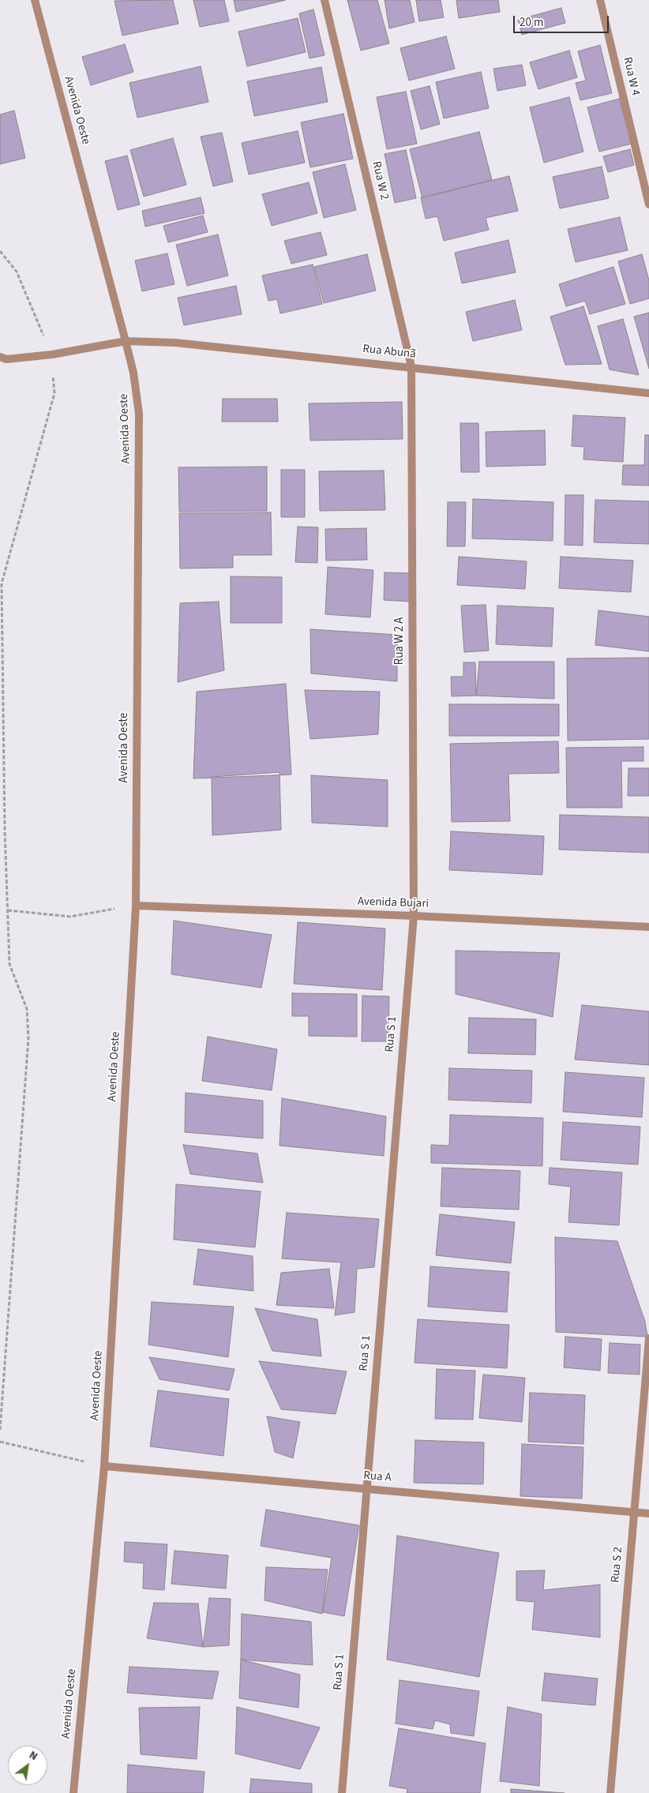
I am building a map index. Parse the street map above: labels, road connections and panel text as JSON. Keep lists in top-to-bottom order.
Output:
{
  "streets": {
    "street": [
      "Rua W 4",
      "Avenida Oeste",
      "Rua W 2",
      "Rua Abunã",
      "Rua W 2 A",
      "Avenida Bujari",
      "Rua S 1",
      "Rua A",
      "Rua S 2"
    ]
  },
  "crossings": [
    ["Avenida Oeste", "Rua Abunã"],
    ["Avenida Oeste", "Avenida Bujari"],
    ["Avenida Oeste", "Rua A"],
    ["Rua W 2", "Rua Abunã"],
    ["Rua W 2", "Rua W 2 A"],
    ["Rua Abunã", "Rua W 2 A"],
    ["Rua W 2 A", "Avenida Bujari"],
    ["Rua W 2 A", "Rua S 1"],
    ["Avenida Bujari", "Rua S 1"],
    ["Rua S 1", "Rua A"],
    ["Rua A", "Rua S 2"]
  ],
  "scale_bar": "20 m",
  "north": "top right"
}
